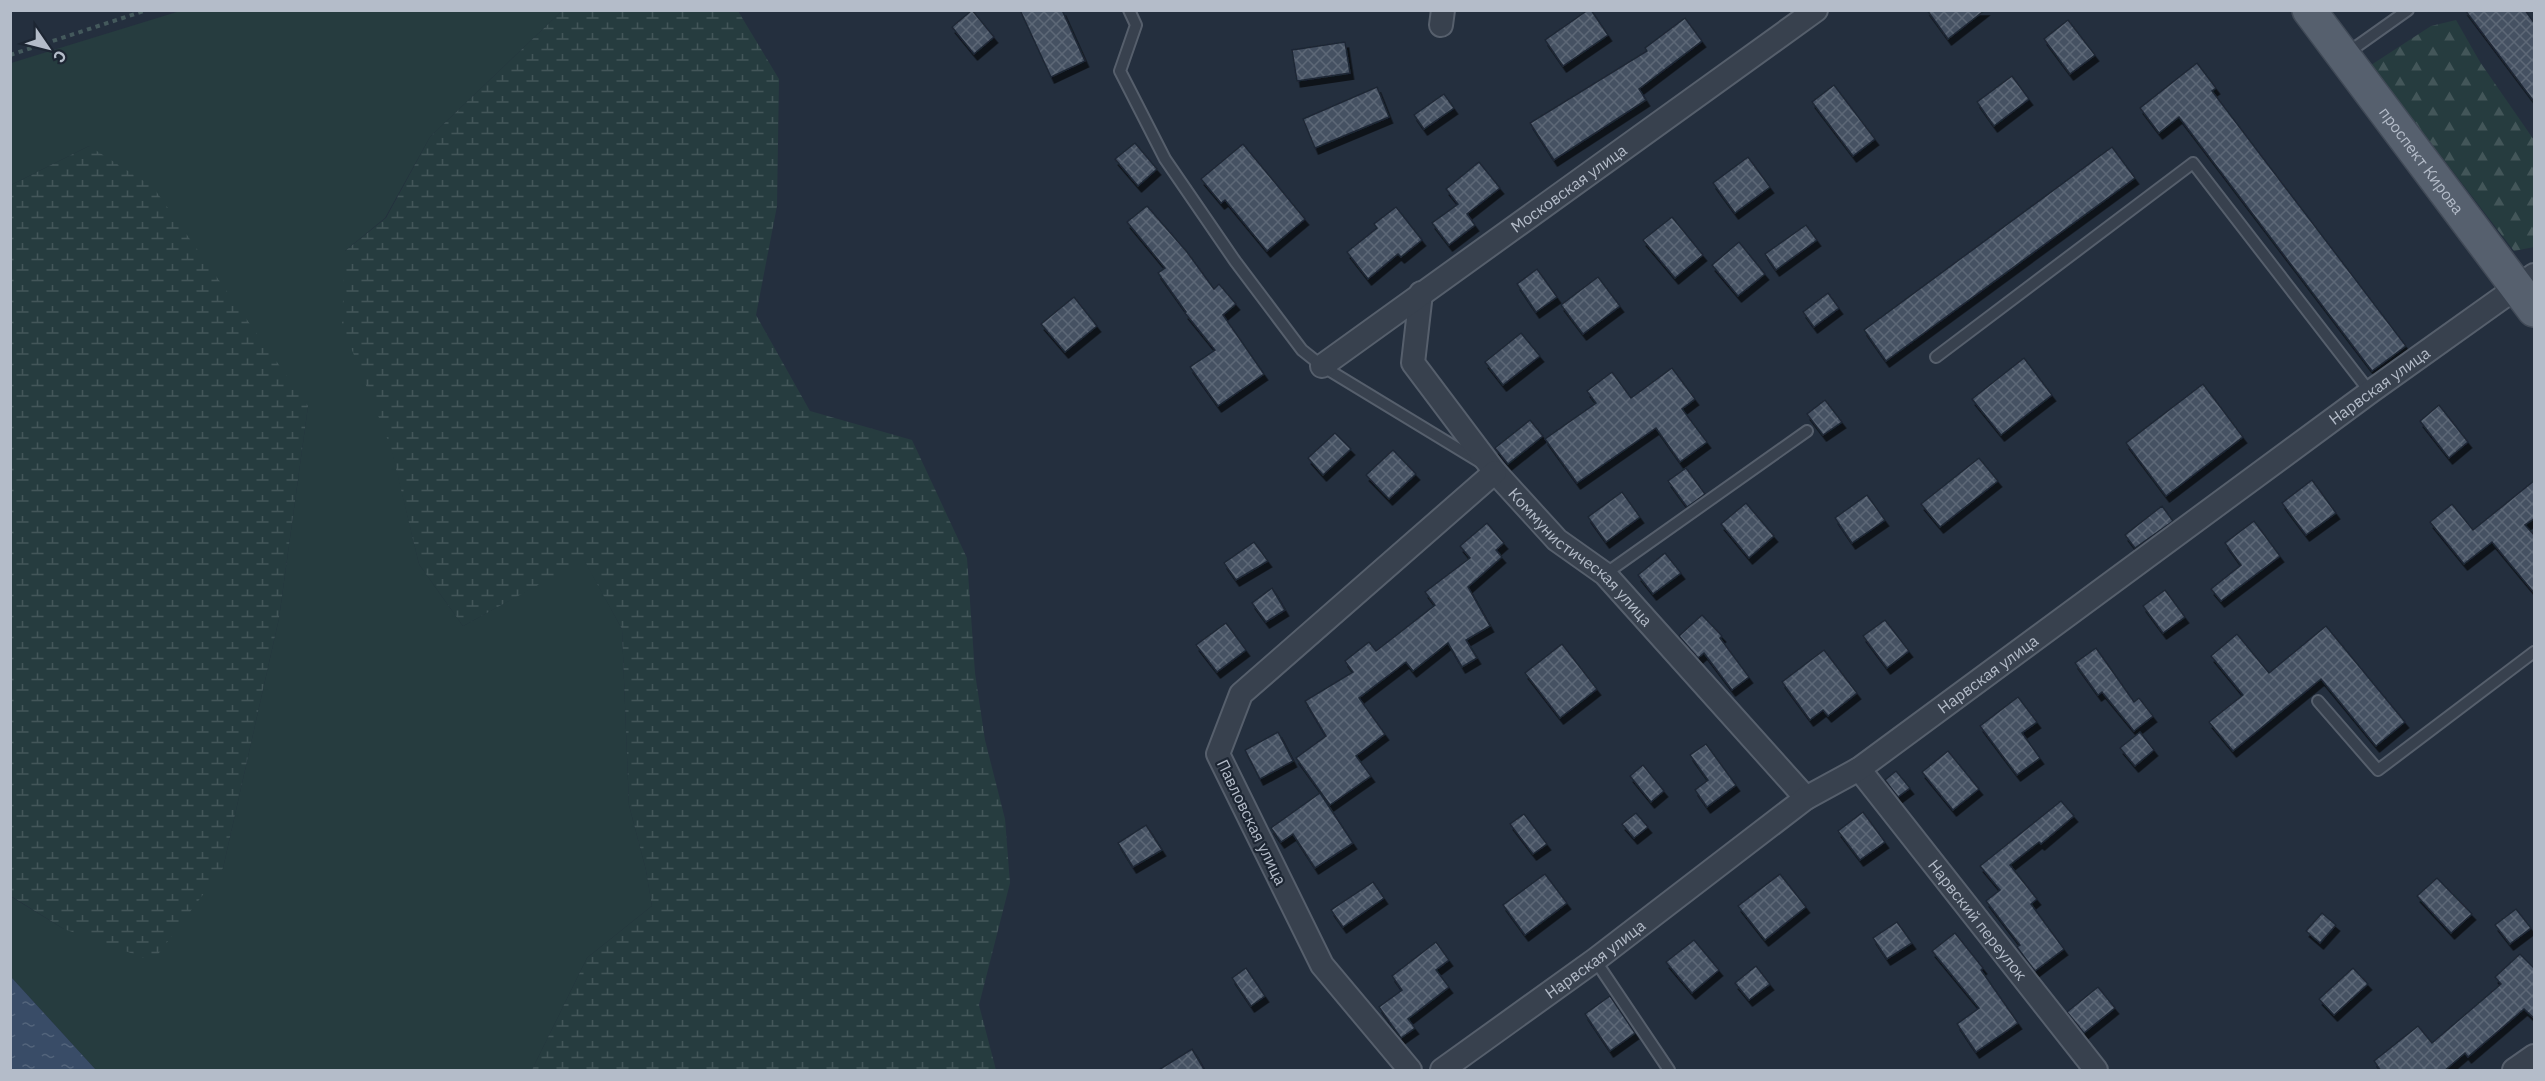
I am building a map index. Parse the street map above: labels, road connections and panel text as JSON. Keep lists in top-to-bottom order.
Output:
{
  "streets": {
    "main road": ["проспект Кирова"],
    "street": [
      "Московская улица",
      "Нарвская улица",
      "Коммунистическая улица",
      "Павловская улица",
      "Нарвский переулок"
    ]
  },
  "crossings": [
    ["проспект Кирова", "Нарвская улица"],
    ["Московская улица", "Коммунистическая улица"],
    ["Нарвская улица", "Коммунистическая улица"],
    ["Нарвская улица", "Нарвский переулок"],
    ["Коммунистическая улица", "Павловская улица"]
  ],
  "north": "bottom right"
}
